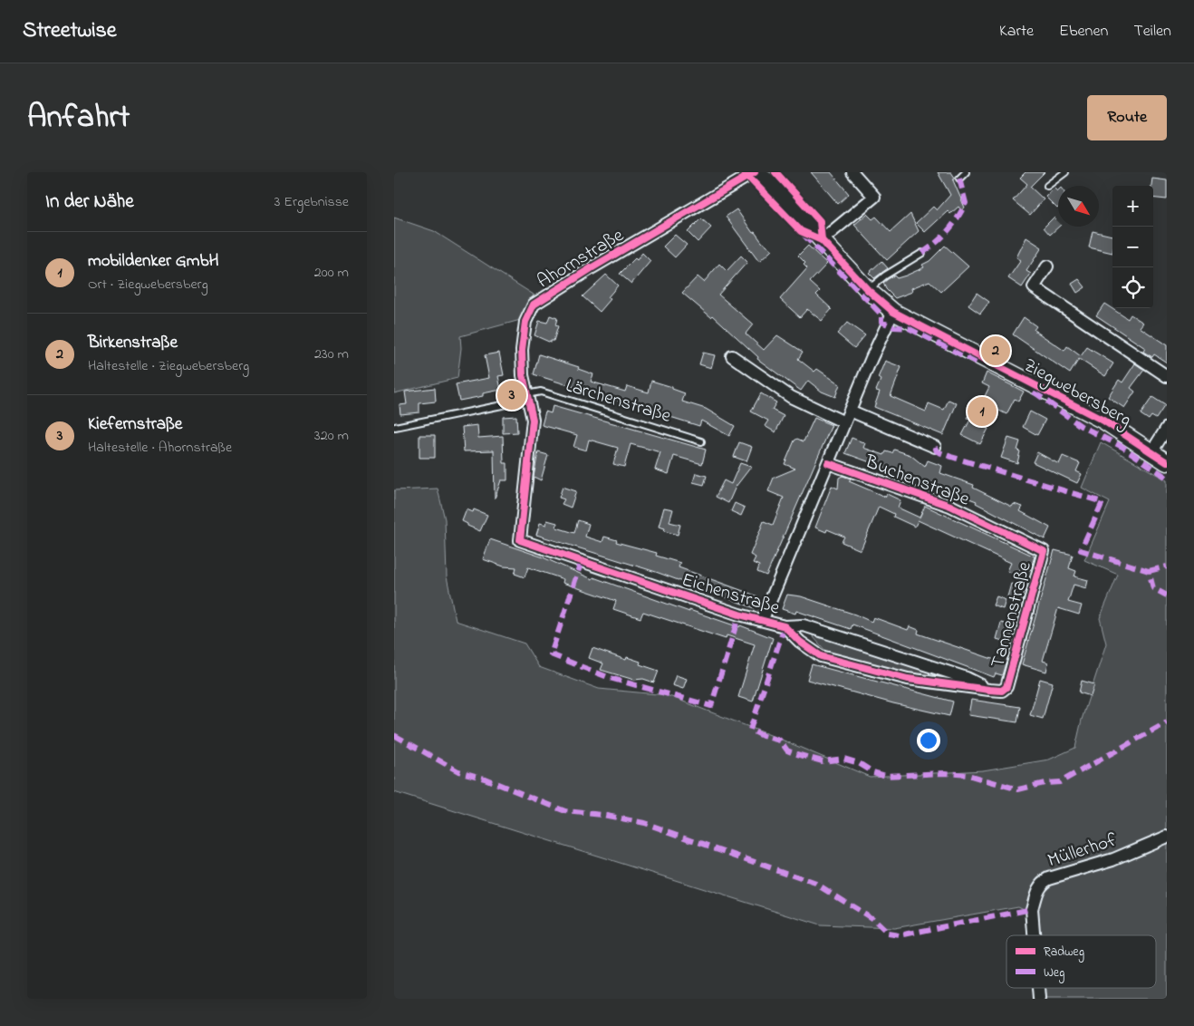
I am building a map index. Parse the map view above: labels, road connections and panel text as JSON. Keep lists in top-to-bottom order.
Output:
{
  "streets": {
    "main road": ["Ziegwebersberg"],
    "street": [
      "Ahornstraße",
      "Buchenstraße",
      "Eichenstraße",
      "Tannenstraße",
      "Müllerhof"
    ],
    "lane": ["Lärchenstraße"]
  },
  "crossings": [
    ["Ahornstraße", "Lärchenstraße"],
    ["Ahornstraße", "Eichenstraße"],
    ["Buchenstraße", "Tannenstraße"],
    ["Eichenstraße", "Tannenstraße"]
  ],
  "legend": ["Radweg", "Weg"],
  "north": "bottom right",
  "page": {
    "header": "Streetwise",
    "nav": ["Karte", "Ebenen", "Teilen"],
    "title": "Anfahrt",
    "buttons": "Route",
    "heading": ["In der Nähe", "3 Ergebnisse"],
    "map_buttons": ["+", "−"],
    "list": [
      {
        "mark": "1",
        "name": "mobildenker GmbH",
        "note": "Ort · Ziegwebersberg",
        "value": "200 m"
      },
      {
        "mark": "2",
        "name": "Birkenstraße",
        "note": "Haltestelle · Ziegwebersberg",
        "value": "230 m"
      },
      {
        "mark": "3",
        "name": "Kiefernstraße",
        "note": "Haltestelle · Ahornstraße",
        "value": "320 m"
      }
    ],
    "pins": ["2", "3", "1"]
  }
}
